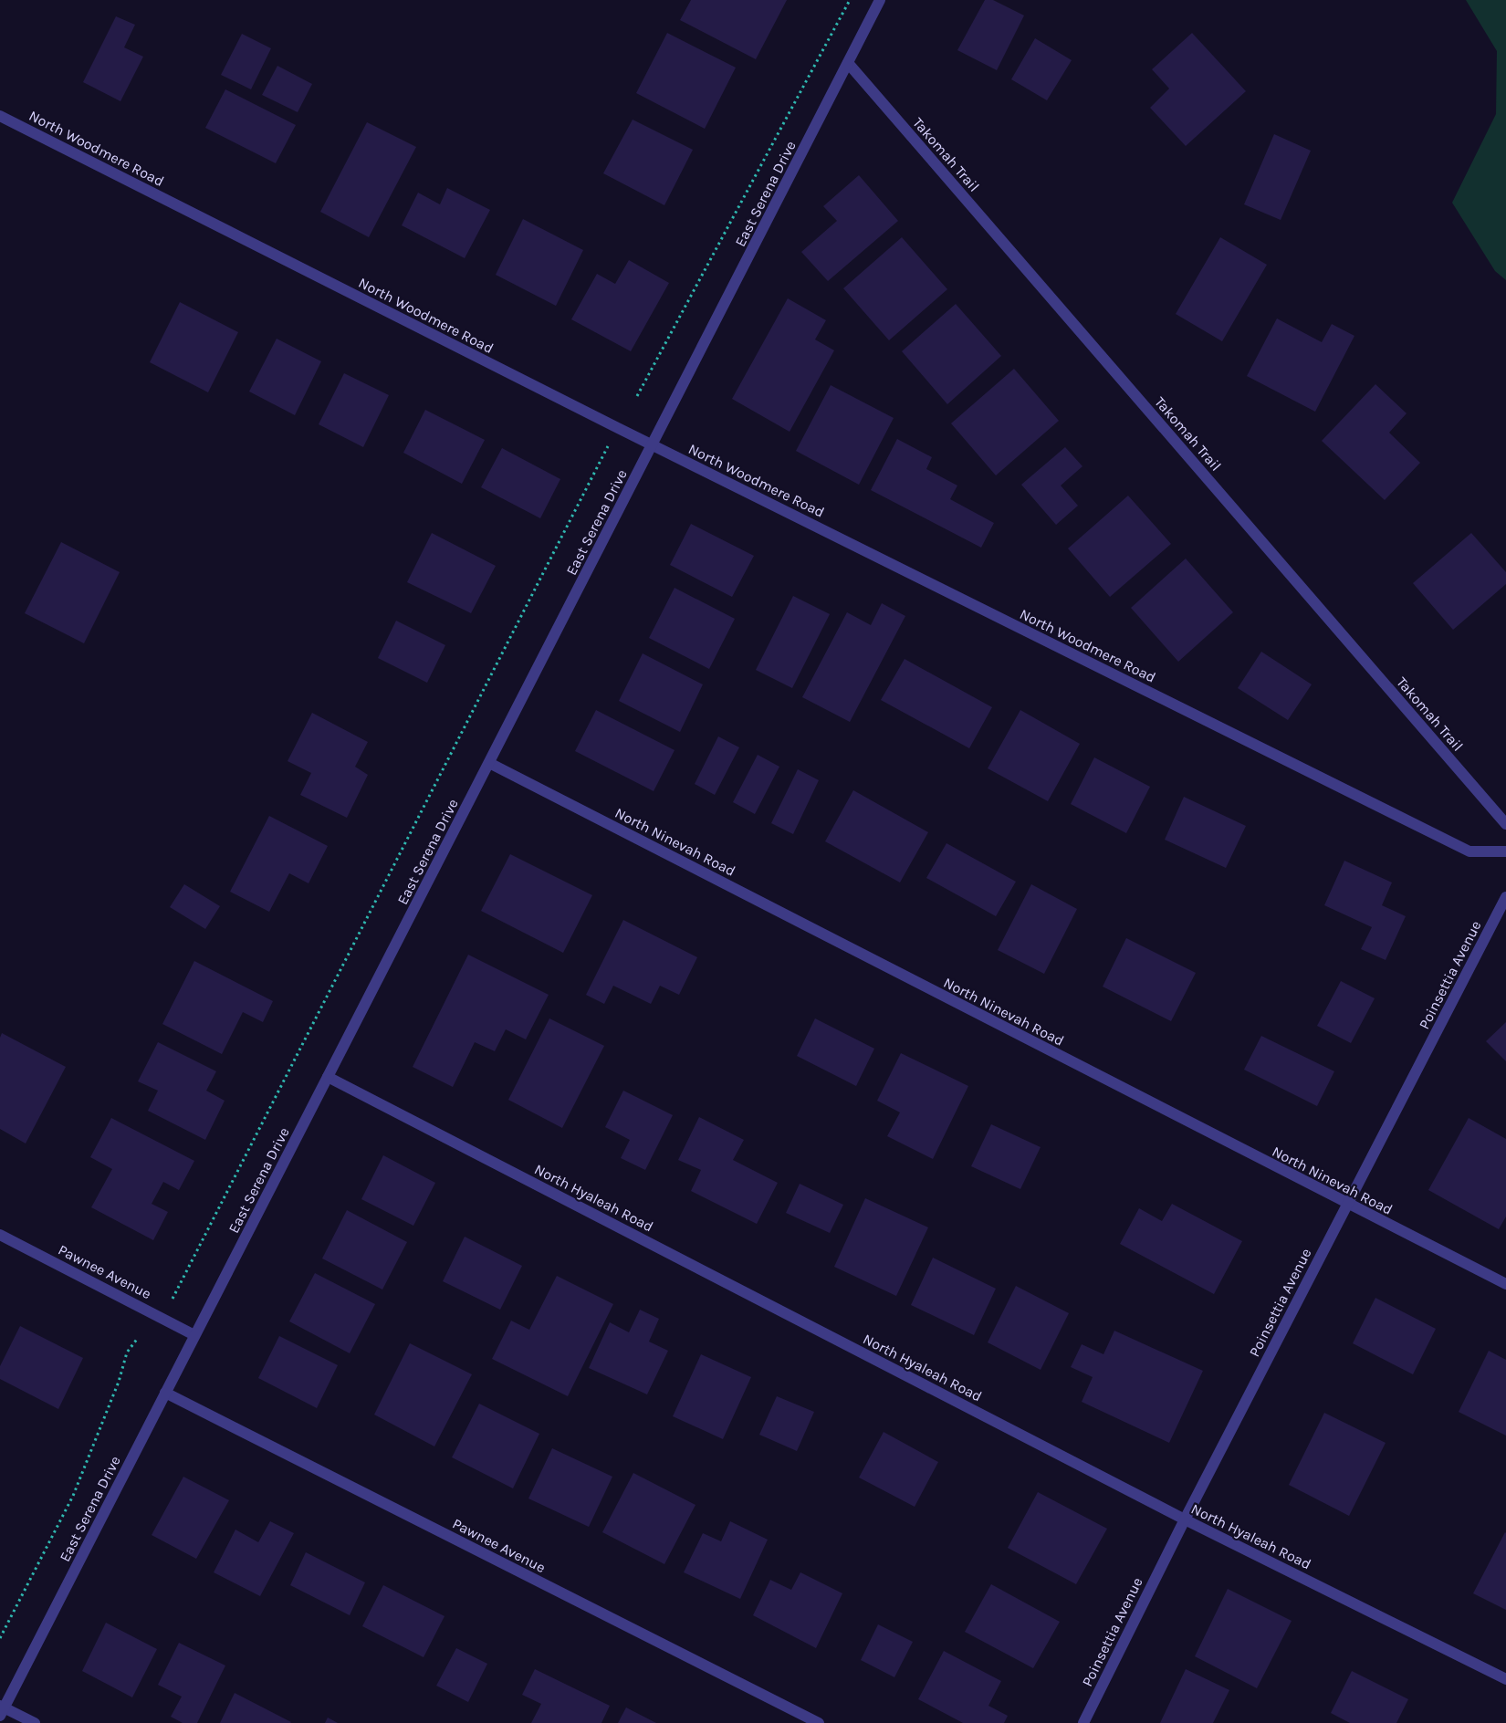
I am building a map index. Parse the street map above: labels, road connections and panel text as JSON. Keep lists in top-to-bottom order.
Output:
{
  "streets": {
    "street": [
      "North Woodmere Road",
      "Takomah Trail",
      "East Serena Drive",
      "North Ninevah Road",
      "Poinsettia Avenue",
      "North Hyaleah Road",
      "Pawnee Avenue"
    ]
  },
  "crossings": [
    ["North Woodmere Road", "East Serena Drive"],
    ["Takomah Trail", "East Serena Drive"],
    ["East Serena Drive", "North Ninevah Road"],
    ["East Serena Drive", "North Hyaleah Road"],
    ["East Serena Drive", "Pawnee Avenue"],
    ["North Ninevah Road", "Poinsettia Avenue"],
    ["Poinsettia Avenue", "North Hyaleah Road"]
  ]
}
